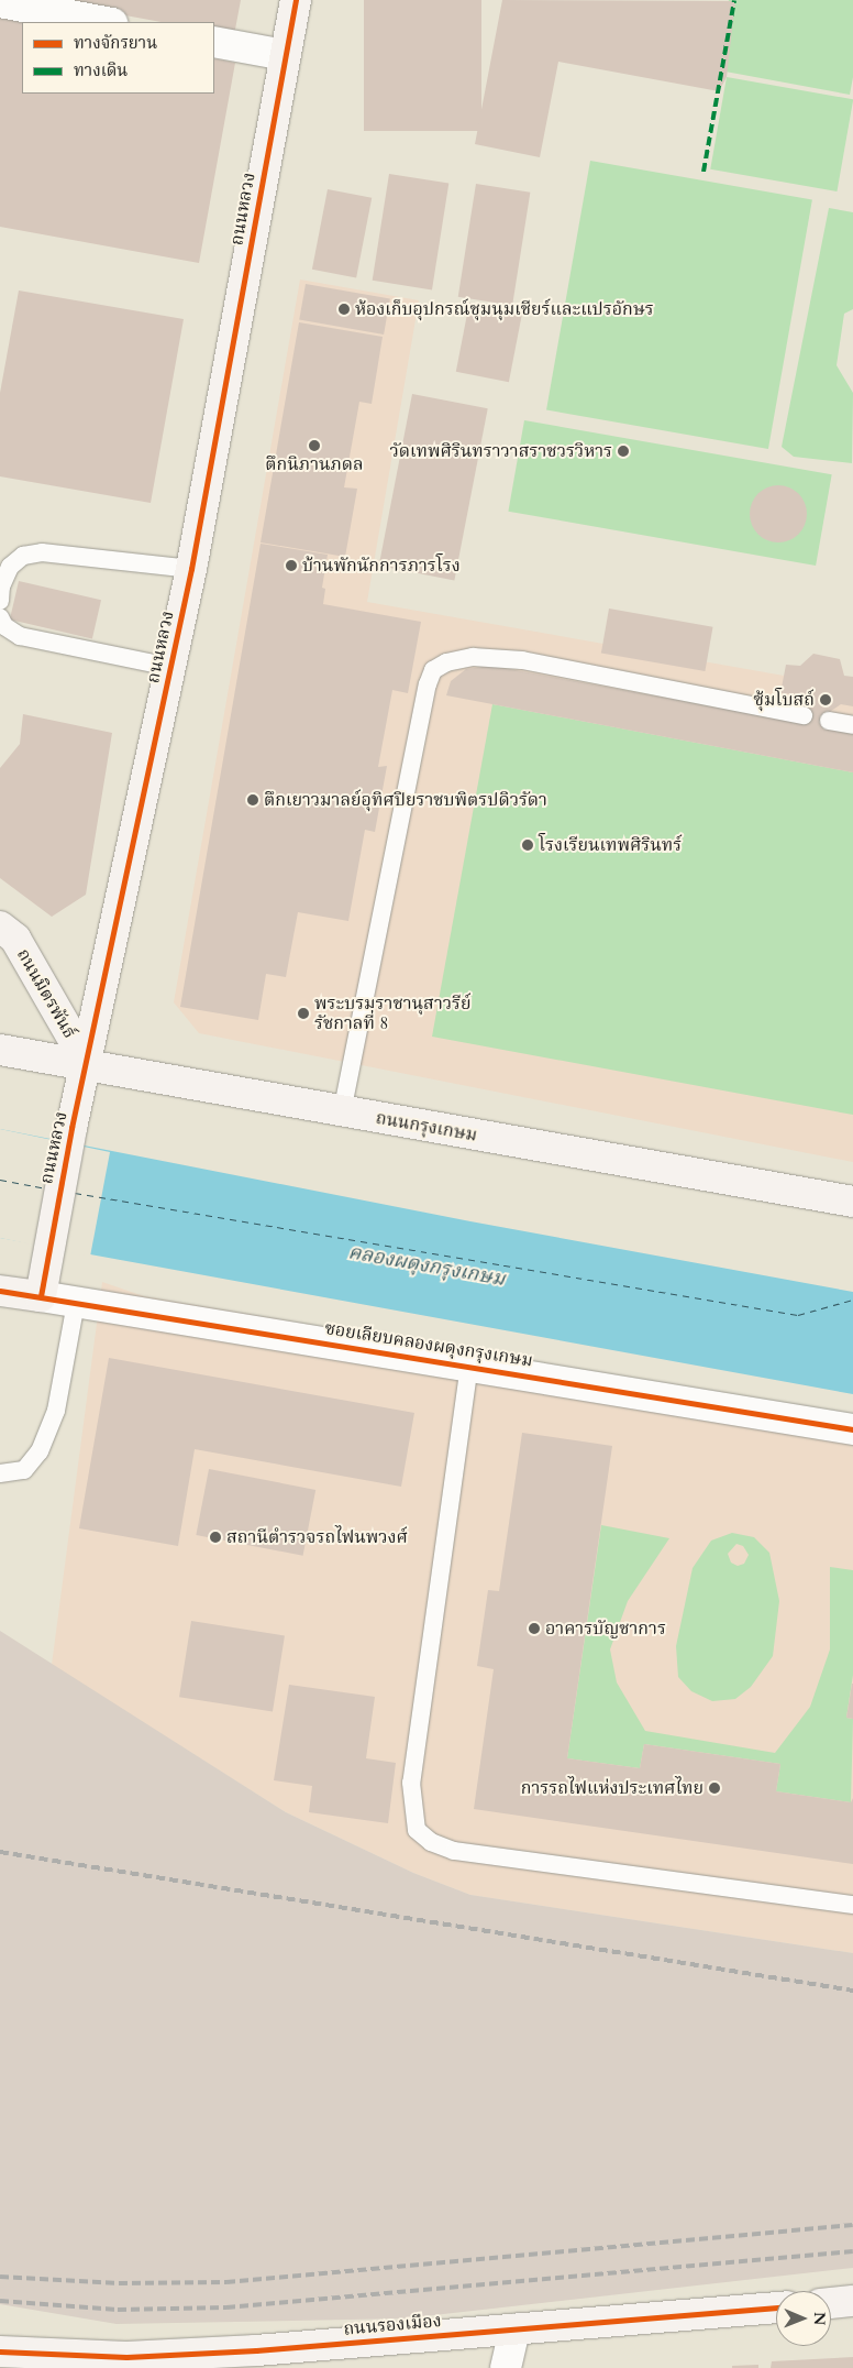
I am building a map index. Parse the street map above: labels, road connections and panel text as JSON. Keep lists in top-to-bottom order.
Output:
{
  "streets": {
    "street": [
      "ถนนหลวง",
      "ถนนมิตรพันธ์",
      "ถนนกรุงเกษม",
      "ซอยเลียบคลองผดุงกรุงเกษม",
      "ถนนรองเมือง"
    ]
  },
  "crossings": [
    ["ถนนหลวง", "ถนนมิตรพันธ์"],
    ["ถนนหลวง", "ถนนกรุงเกษม"],
    ["ถนนหลวง", "ซอยเลียบคลองผดุงกรุงเกษม"],
    ["ถนนมิตรพันธ์", "ถนนกรุงเกษม"]
  ],
  "water": ["คลองผดุงกรุงเกษม"],
  "places": [
    "ห้องเก็บอุปกรณ์ชุมนุมเชียร์และแปรอักษร",
    "ตึกนิภานภดล",
    "วัดเทพศิรินทราวาสราชวรวิหาร",
    "บ้านพักนักการภารโรง",
    "ซุ้มโบสถ์",
    "ตึกเยาวมาลย์อุทิศปิยราชบพิตรปดิวรัดา",
    "โรงเรียนเทพศิรินทร์",
    "พระบรมราชานุสาวรีย์ รัชกาลที่ 8",
    "สถานีตำรวจรถไฟนพวงศ์",
    "อาคารบัญชาการ",
    "การรถไฟแห่งประเทศไทย"
  ],
  "legend": ["ทางจักรยาน", "ทางเดิน"],
  "north": "right"
}
